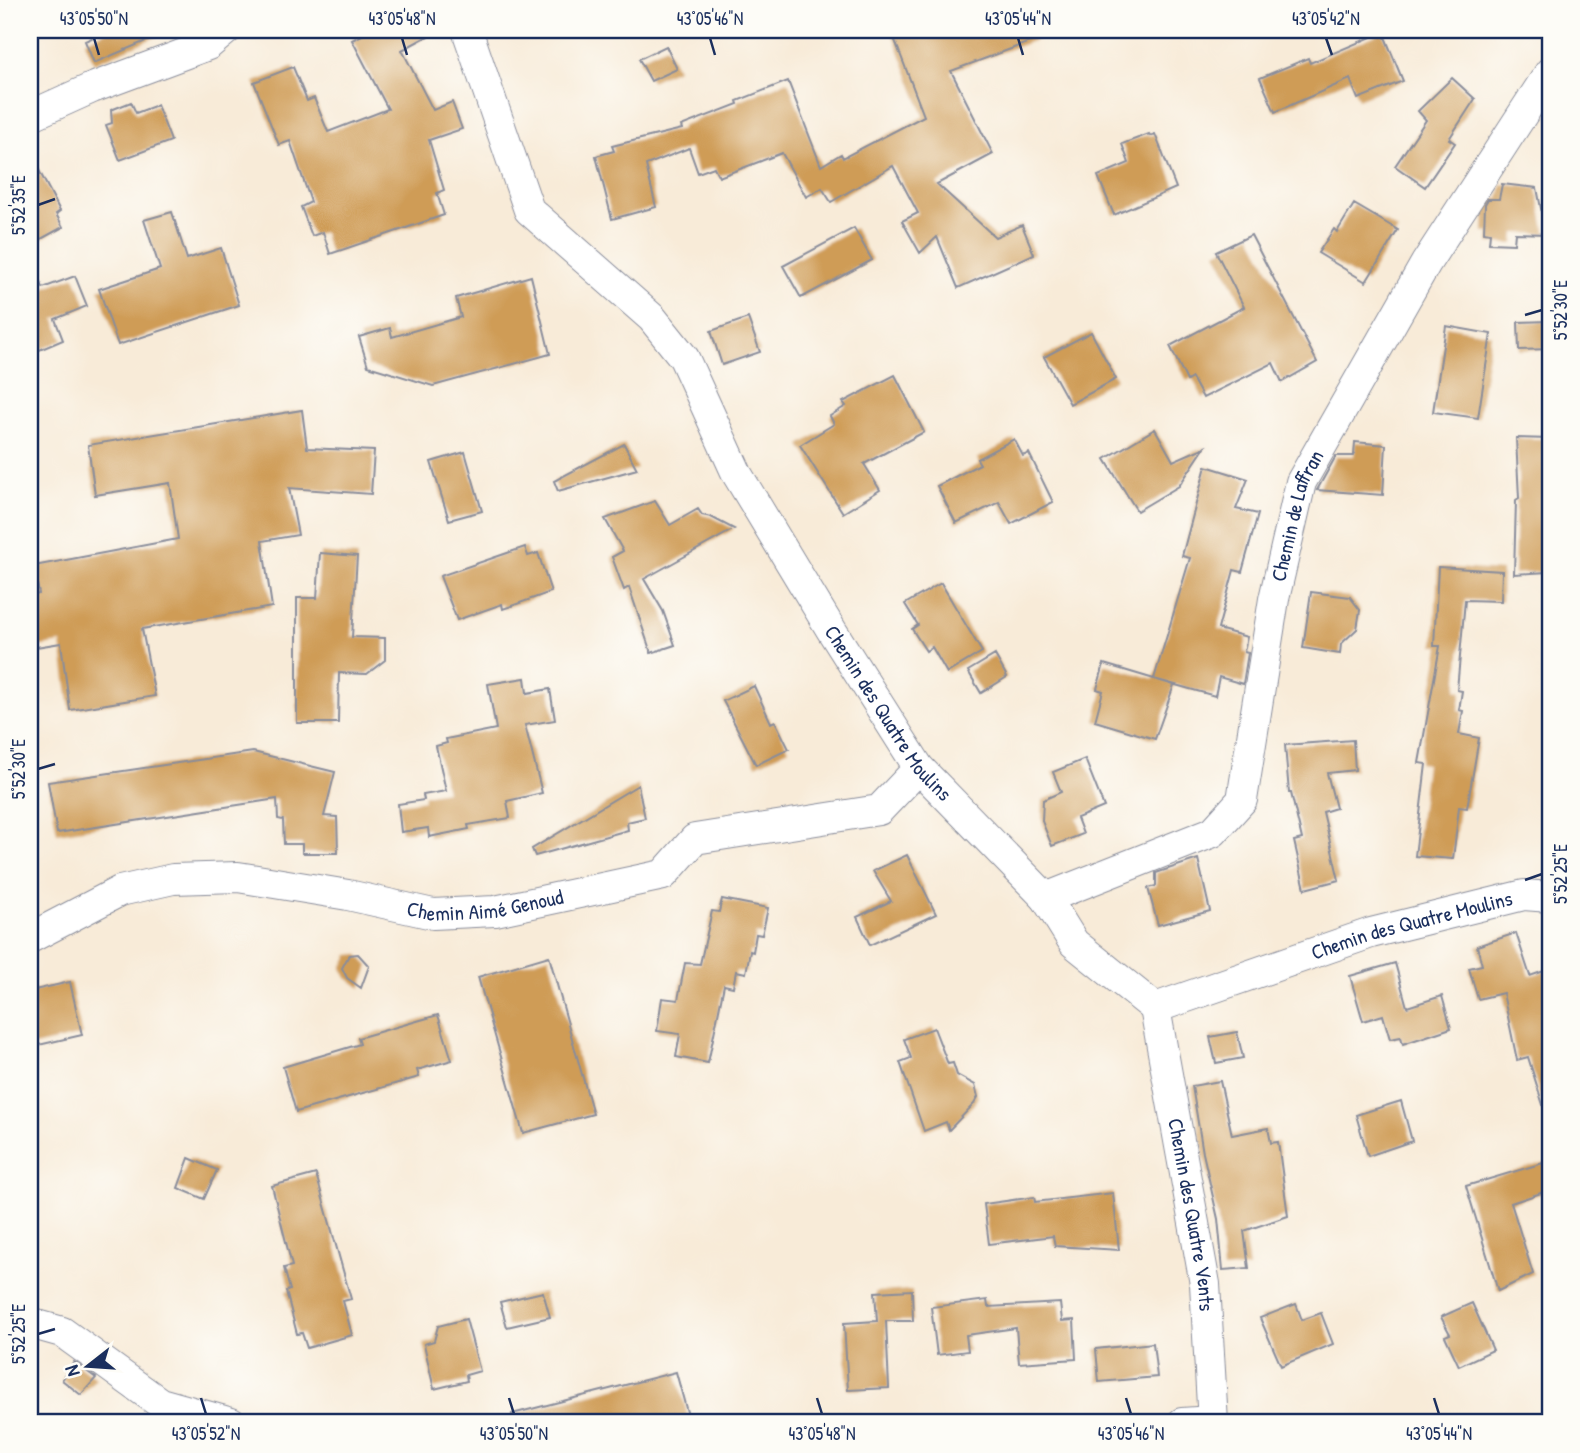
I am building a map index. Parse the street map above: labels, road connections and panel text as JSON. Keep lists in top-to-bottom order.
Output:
{
  "streets": {
    "street": [
      "Chemin de Laffran",
      "Chemin des Quatre Moulins",
      "Chemin Aimé Genoud",
      "Chemin des Quatre Vents"
    ]
  },
  "crossings": [
    ["Chemin de Laffran", "Chemin des Quatre Moulins"],
    ["Chemin des Quatre Moulins", "Chemin Aimé Genoud"],
    ["Chemin des Quatre Moulins", "Chemin des Quatre Vents"]
  ],
  "north": "left",
  "coordinates": [
    "43°05'50\"N",
    "43°05'48\"N",
    "43°05'46\"N",
    "43°05'44\"N",
    "43°05'42\"N",
    "5°52'35\"E",
    "5°52'30\"E",
    "5°52'25\"E",
    "43°05'52\"N"
  ]
}
